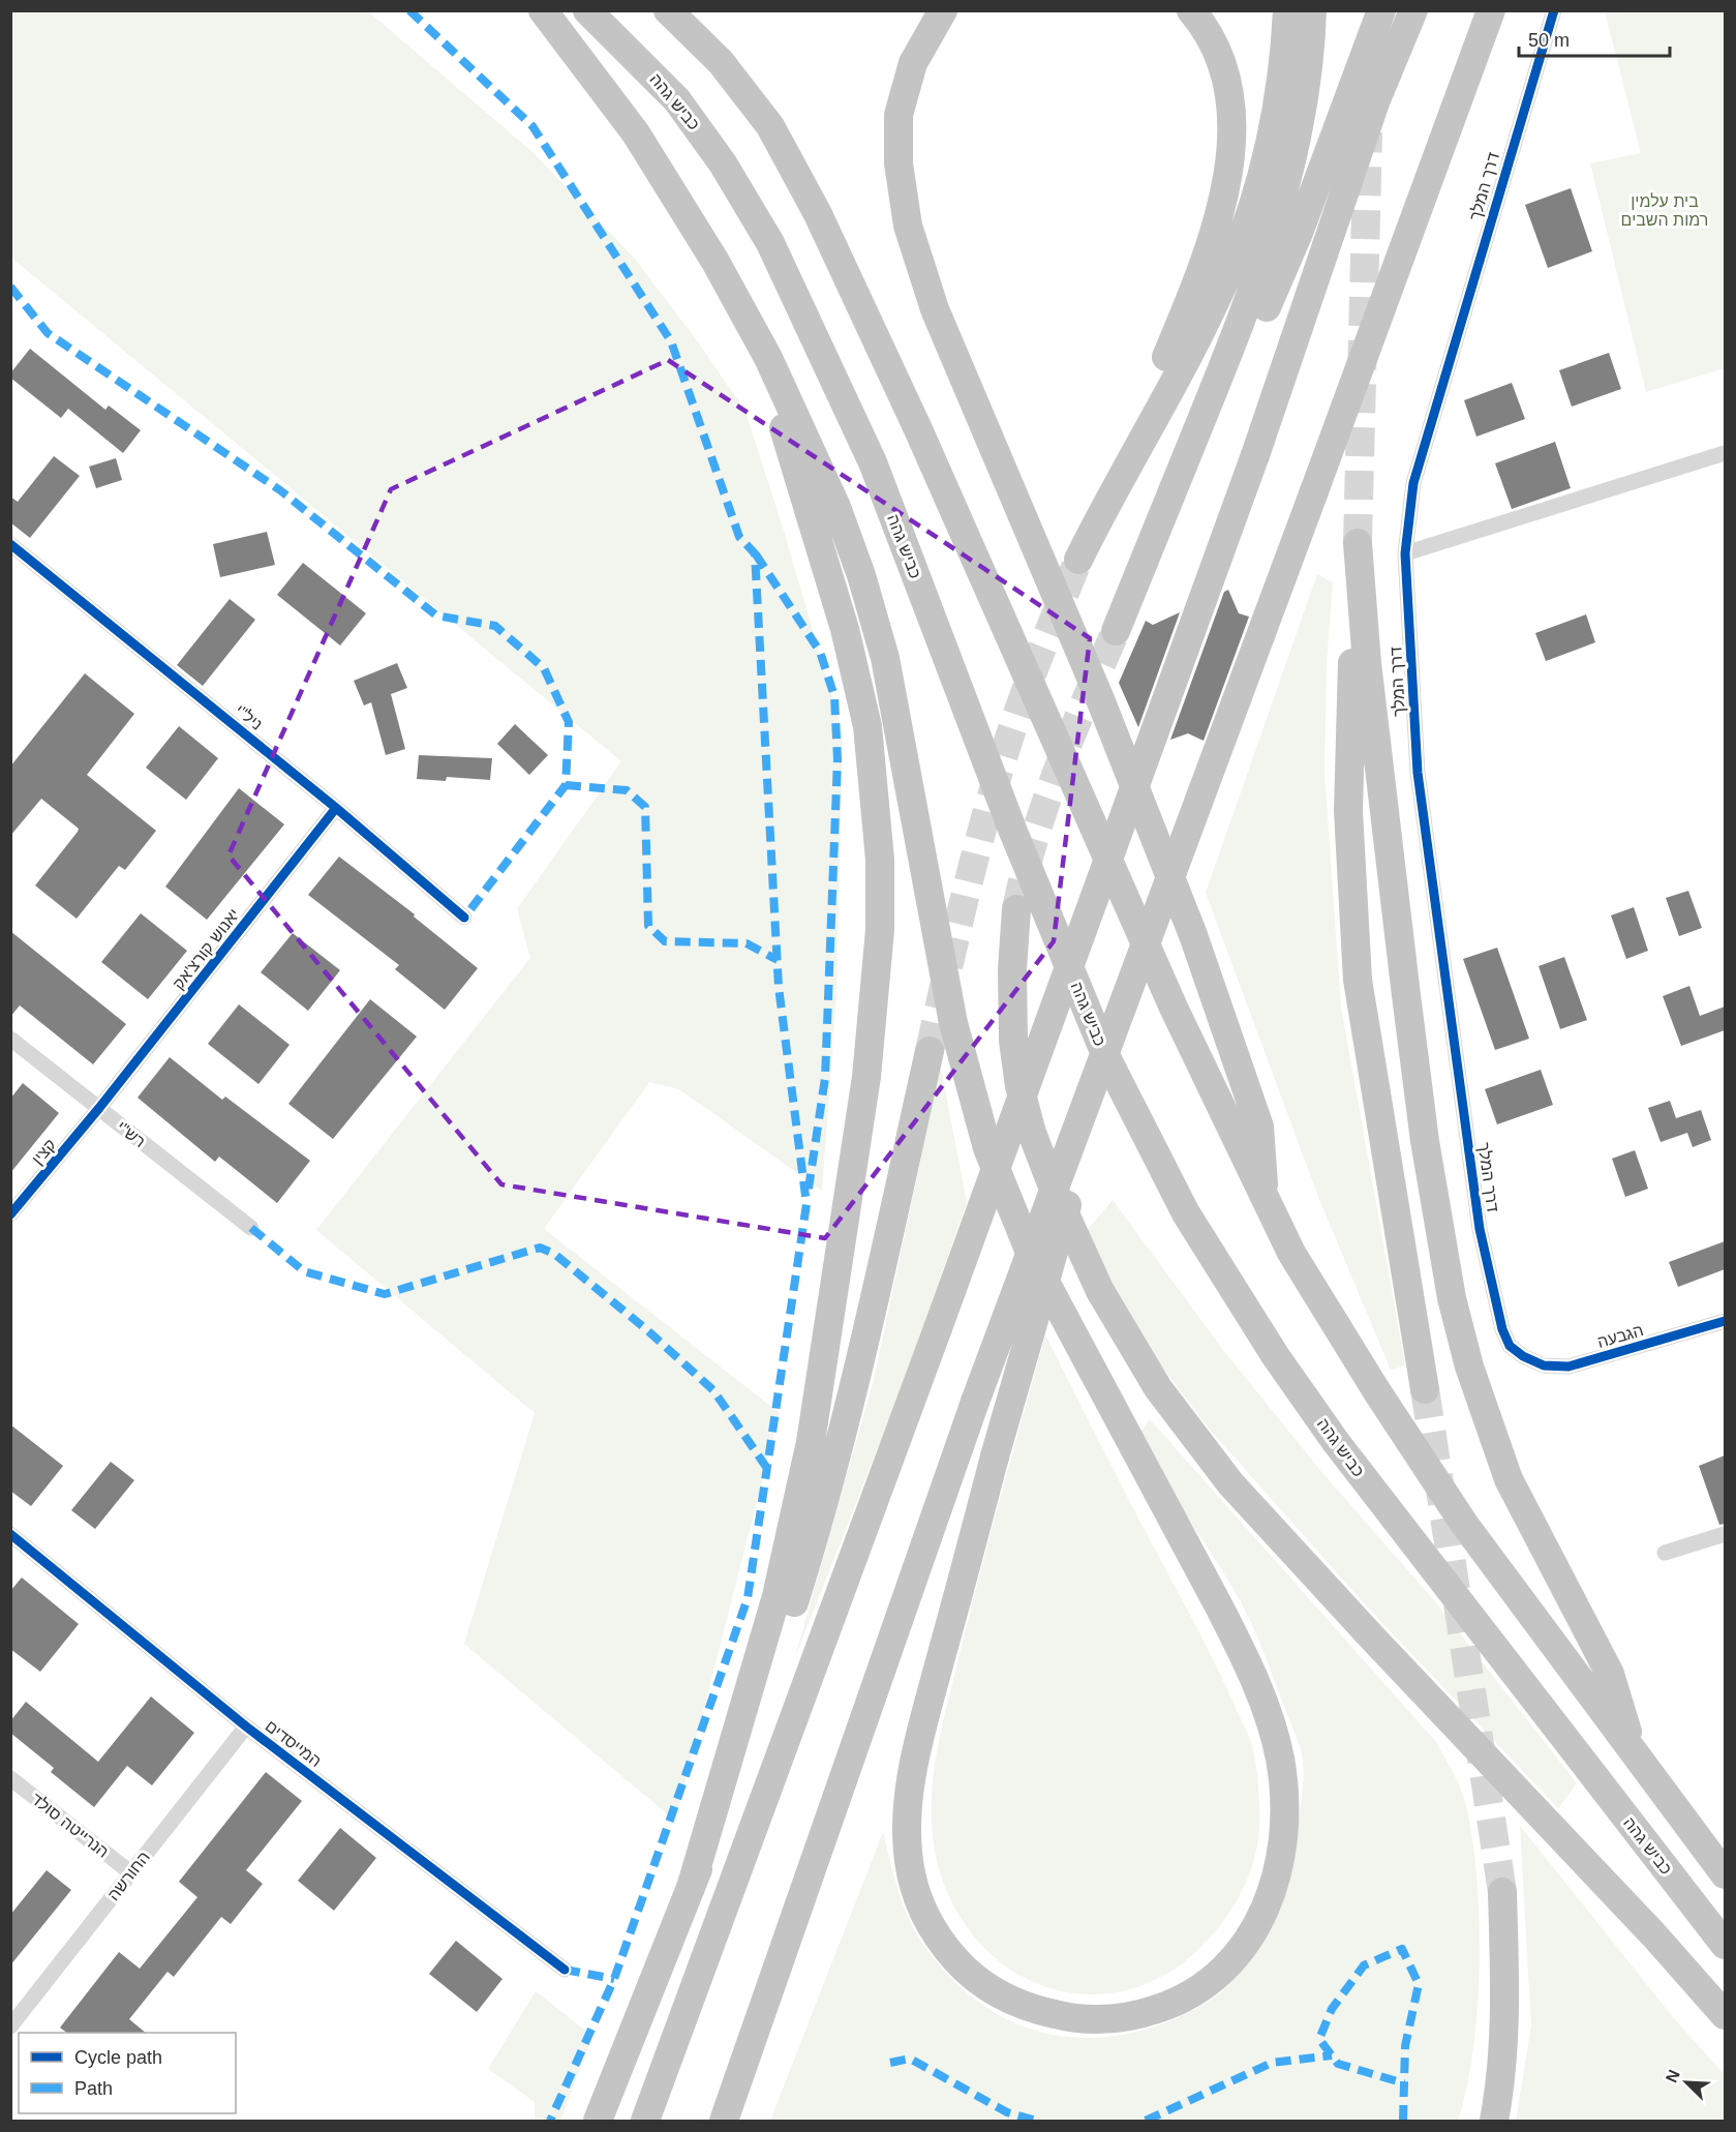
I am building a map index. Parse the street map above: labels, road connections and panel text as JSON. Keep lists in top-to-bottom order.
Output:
{
  "streets": {
    "highway": ["כביש גהה"],
    "street": [
      "דרך המלך",
      "ניל\"י",
      "יאנוש קורצ'אק",
      "רש\"י",
      "קצין",
      "הגבעה",
      "המייסדים",
      "הנרייטה סולד",
      "החורשה"
    ]
  },
  "crossings": [
    ["דרך המלך", "הגבעה"],
    ["ניל\"י", "יאנוש קורצ'אק"],
    ["יאנוש קורצ'אק", "רש\"י"],
    ["יאנוש קורצ'אק", "קצין"],
    ["רש\"י", "קצין"],
    ["המייסדים", "החורשה"],
    ["הנרייטה סולד", "החורשה"]
  ],
  "parks": ["בית עלמין רמות השבים"],
  "legend": ["Cycle path", "Path"],
  "scale_bar": "50 m",
  "north": "top left"
}
